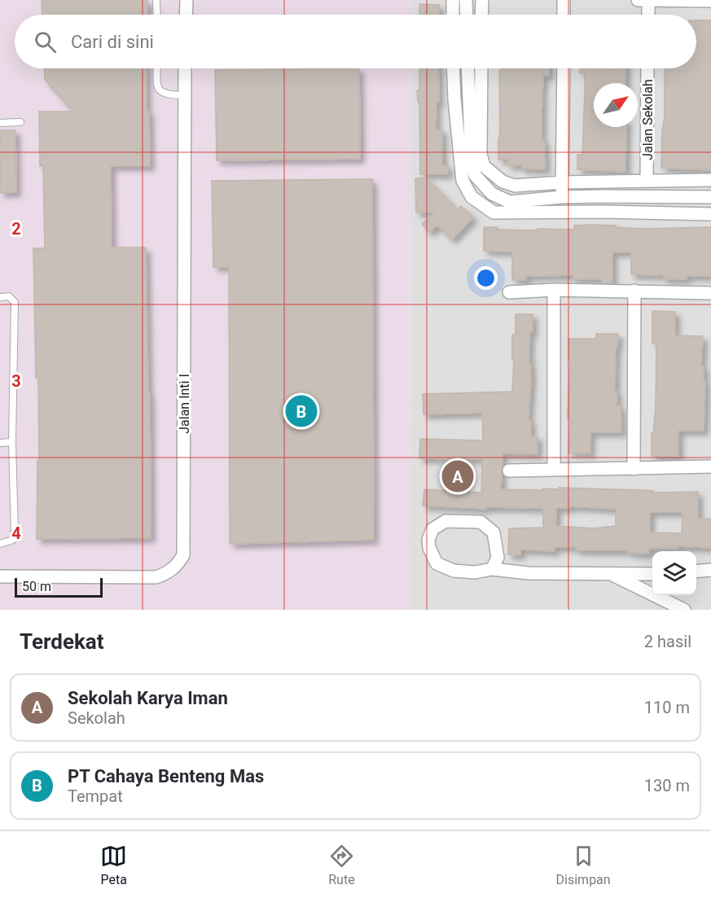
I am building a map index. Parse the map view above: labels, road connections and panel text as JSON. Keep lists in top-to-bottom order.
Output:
{
  "streets": {
    "street": ["Jalan Sekolah", "Jalan Inti I"]
  },
  "scale_bar": "50 m",
  "north": "top right",
  "page": {
    "search": "Cari di sini",
    "pins": ["B", "A"],
    "scale": "50 m",
    "heading": ["Terdekat", "2 hasil"],
    "list": [
      {
        "mark": "A",
        "name": "Sekolah Karya Iman",
        "note": "Sekolah",
        "value": "110 m"
      },
      {
        "mark": "B",
        "name": "PT Cahaya Benteng Mas",
        "note": "Tempat",
        "value": "130 m"
      }
    ],
    "nav": ["Peta", "Rute", "Disimpan"]
  },
  "grid": {
    "rows": ["2", "3", "4"]
  }
}
